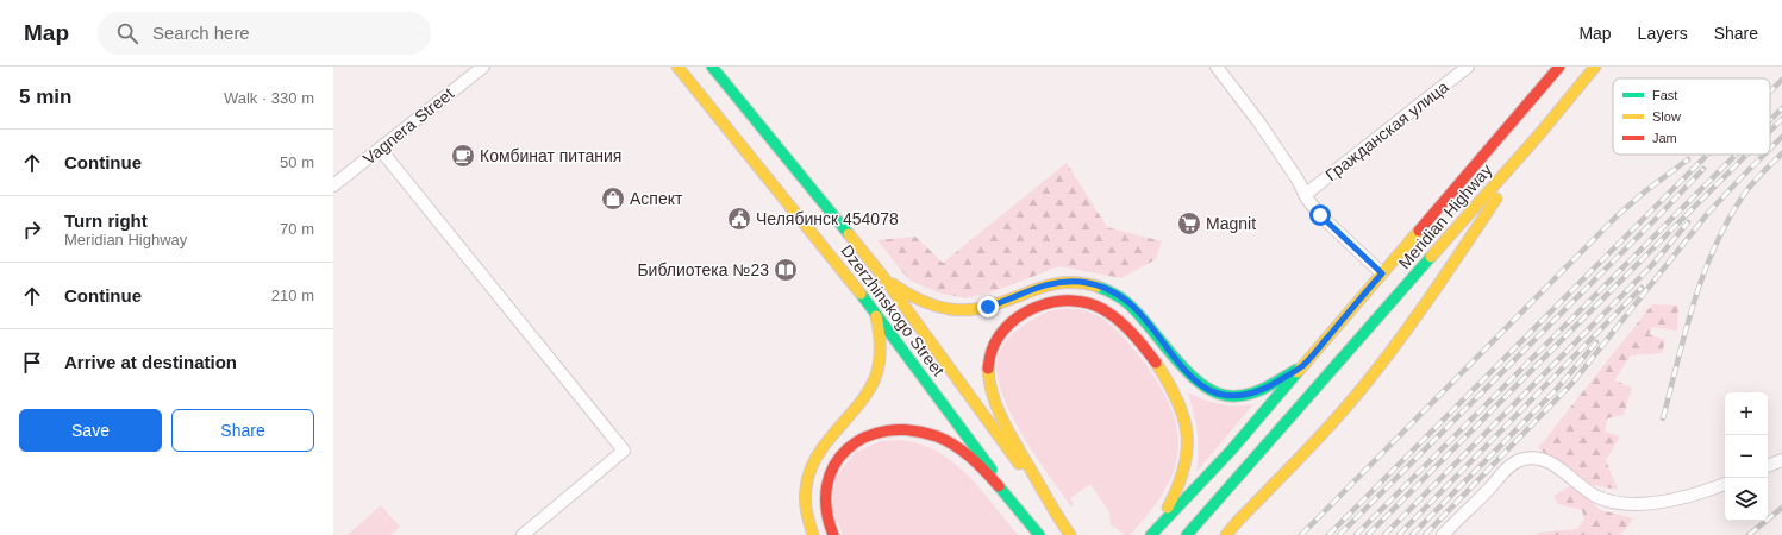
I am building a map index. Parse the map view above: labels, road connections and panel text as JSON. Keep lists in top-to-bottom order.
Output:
{
  "streets": {
    "main road": ["Meridian Highway", "Dzerzhinskogo Street"],
    "street": ["Vagnera Street", "Гражданская улица"]
  },
  "places": {
    "cafe": ["Комбинат питания"],
    "shop": ["Аспект"],
    "public building": ["Челябинск 454078"],
    "supermarket": ["Magnit"],
    "library": ["Библиотека №23"]
  },
  "legend": ["Fast", "Slow", "Jam"],
  "page": {
    "header": "Map",
    "search": "Search here",
    "nav": ["Map", "Layers", "Share"],
    "heading": ["5 min", "Walk · 330 m"],
    "list": [
      ["Continue", "50 m"],
      ["Turn right", "Meridian Highway", "70 m"],
      ["Continue", "210 m"],
      "Arrive at destination"
    ],
    "map_buttons": ["+", "−"],
    "buttons": ["Save", "Share"]
  }
}
